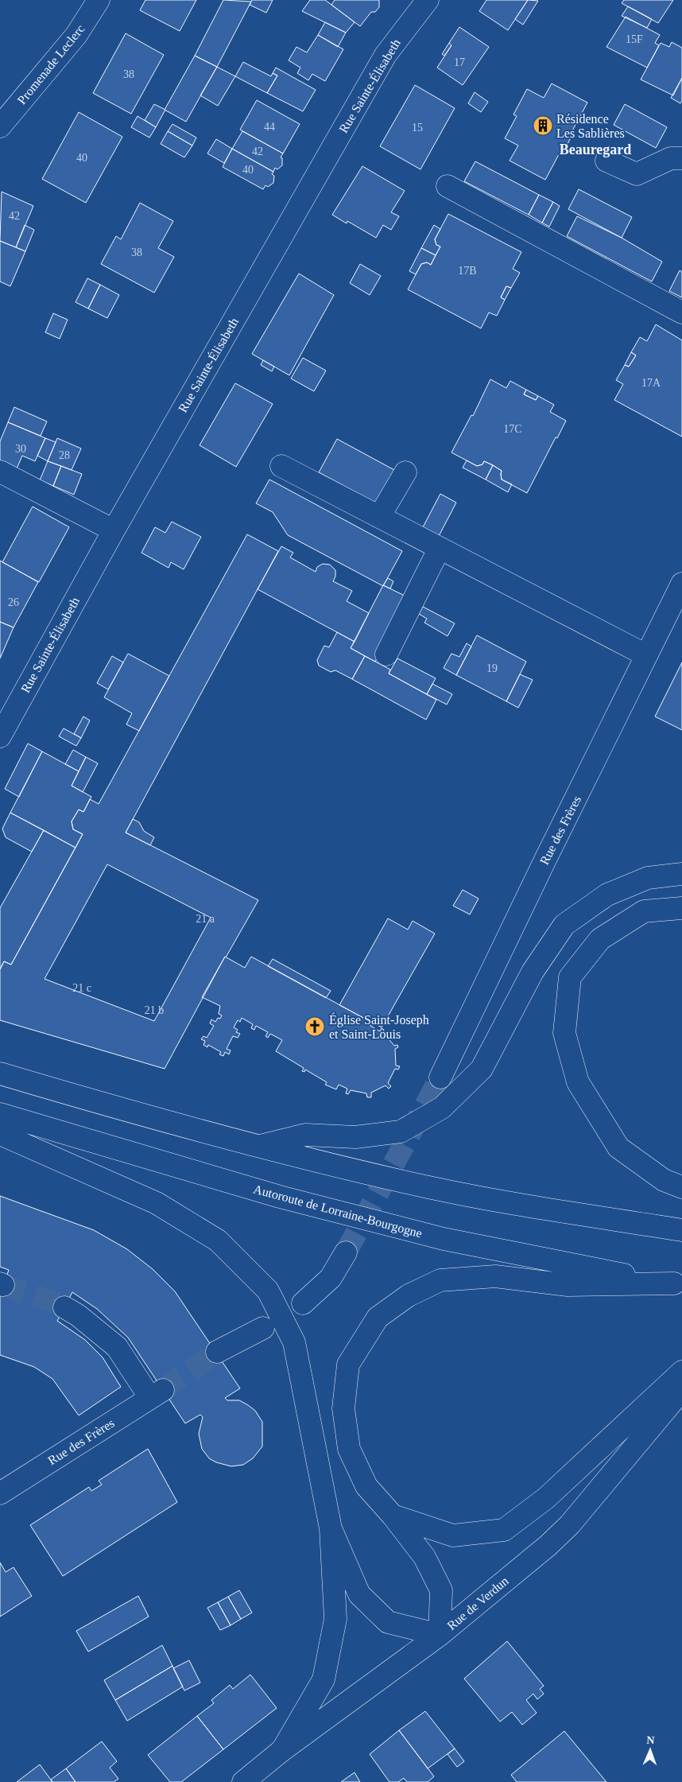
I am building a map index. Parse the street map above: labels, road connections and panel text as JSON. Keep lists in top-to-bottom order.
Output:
{
  "streets": {
    "main road": [
      "Promenade Leclerc",
      "Rue Sainte-Élisabeth",
      "Rue des Frères",
      "Autoroute de Lorraine-Bourgogne",
      "Rue de Verdun"
    ]
  },
  "districts": ["Beauregard"],
  "places": {
    "building": ["Résidence Les Sablières"],
    "church": ["Église Saint-Joseph et Saint-Louis"]
  },
  "house_numbers": [
    "15F",
    "17",
    "38",
    "44",
    "15",
    "42",
    "40",
    "40",
    "42",
    "38",
    "17B",
    "17A",
    "17C",
    "30",
    "28",
    "26",
    "19",
    "21 a",
    "21 c",
    "21 b"
  ],
  "north": "top"
}
